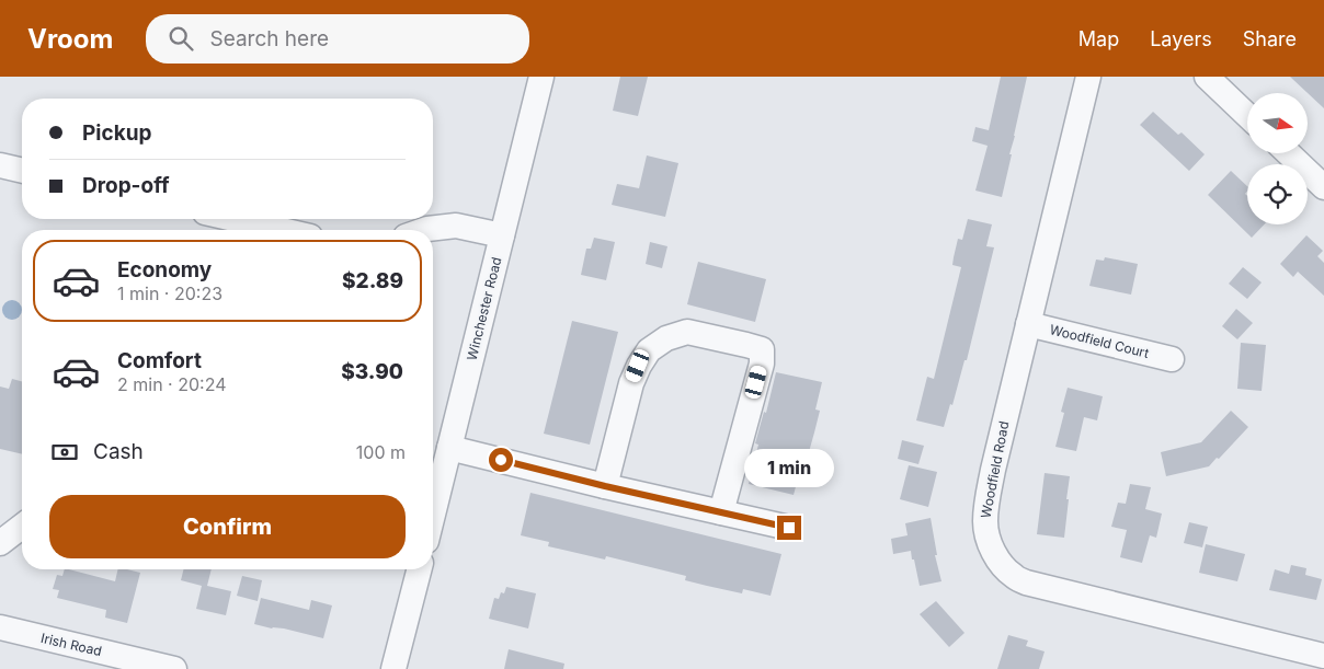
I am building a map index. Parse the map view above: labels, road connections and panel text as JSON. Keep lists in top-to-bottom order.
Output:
{
  "streets": {
    "street": [
      "Winchester Road",
      "Woodfield Court",
      "Woodfield Road",
      "Irish Road"
    ]
  },
  "crossings": [
    ["Woodfield Court", "Woodfield Road"]
  ],
  "north": "right",
  "page": {
    "header": "Vroom",
    "search": "Search here",
    "nav": ["Map", "Layers", "Share"],
    "banner": ["Pickup", "Drop-off"],
    "list": [
      {
        "name": "Economy",
        "note": "1 min · 20:23",
        "value": "$2.89"
      },
      {
        "name": "Comfort",
        "note": "2 min · 20:24",
        "value": "$3.90"
      }
    ],
    "pay": ["Cash", "100 m"],
    "bubble": "1 min",
    "buttons": "Confirm"
  }
}
